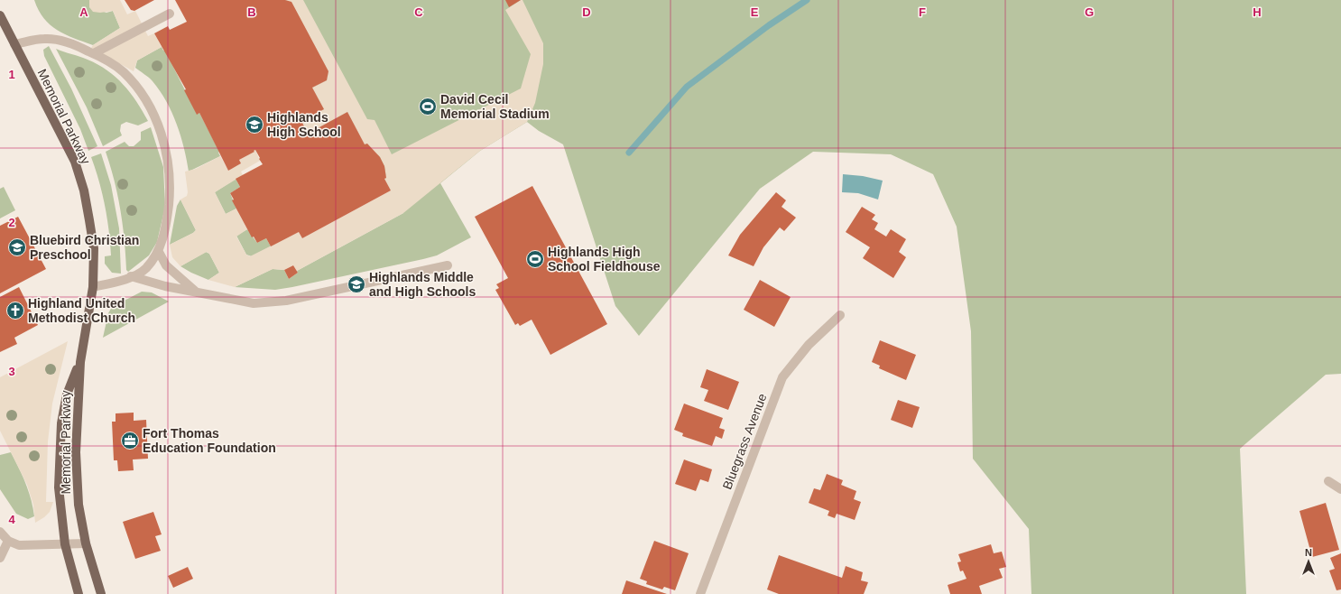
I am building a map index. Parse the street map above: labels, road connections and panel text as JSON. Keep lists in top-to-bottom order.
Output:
{
  "streets": {
    "main road": ["Memorial Parkway"],
    "street": ["Bluegrass Avenue"]
  },
  "places": {
    "sports": ["David Cecil Memorial Stadium", "Highlands High School Fieldhouse"],
    "school or university": ["Highlands High School", "Bluebird Christian Preschool", "Highlands Middle and High Schools"],
    "church": ["Highland United Methodist Church"],
    "office": ["Fort Thomas Education Foundation"]
  },
  "north": "top",
  "grid": {
    "columns": [
      "A",
      "B",
      "C",
      "D",
      "E",
      "F",
      "G",
      "H"
    ],
    "rows": [
      "1",
      "2",
      "3",
      "4"
    ]
  }
}
